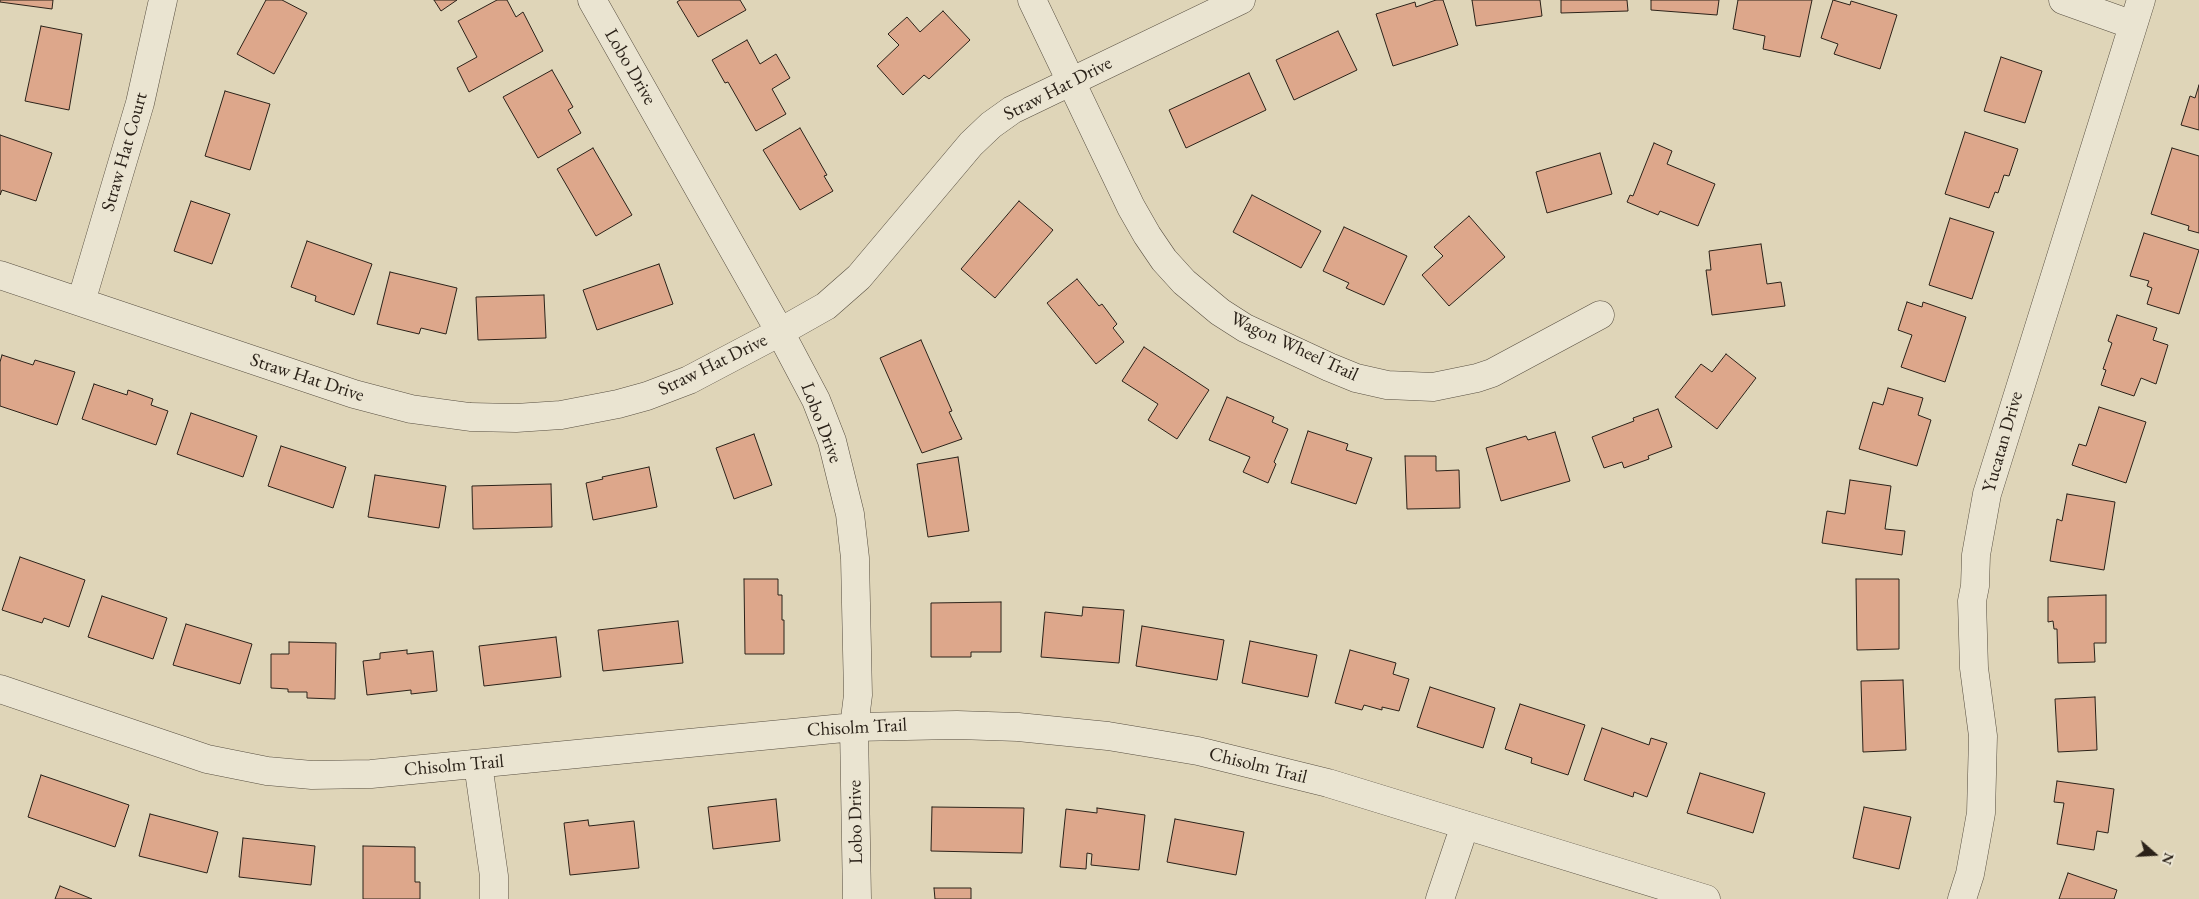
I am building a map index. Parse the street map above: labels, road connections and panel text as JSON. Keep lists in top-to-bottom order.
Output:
{
  "streets": {
    "street": [
      "Lobo Drive",
      "Straw Hat Drive",
      "Straw Hat Court",
      "Wagon Wheel Trail",
      "Yucatan Drive",
      "Chisolm Trail"
    ]
  },
  "crossings": [
    ["Lobo Drive", "Straw Hat Drive"],
    ["Lobo Drive", "Chisolm Trail"],
    ["Straw Hat Drive", "Straw Hat Court"],
    ["Straw Hat Drive", "Wagon Wheel Trail"]
  ],
  "north": "right"
}
